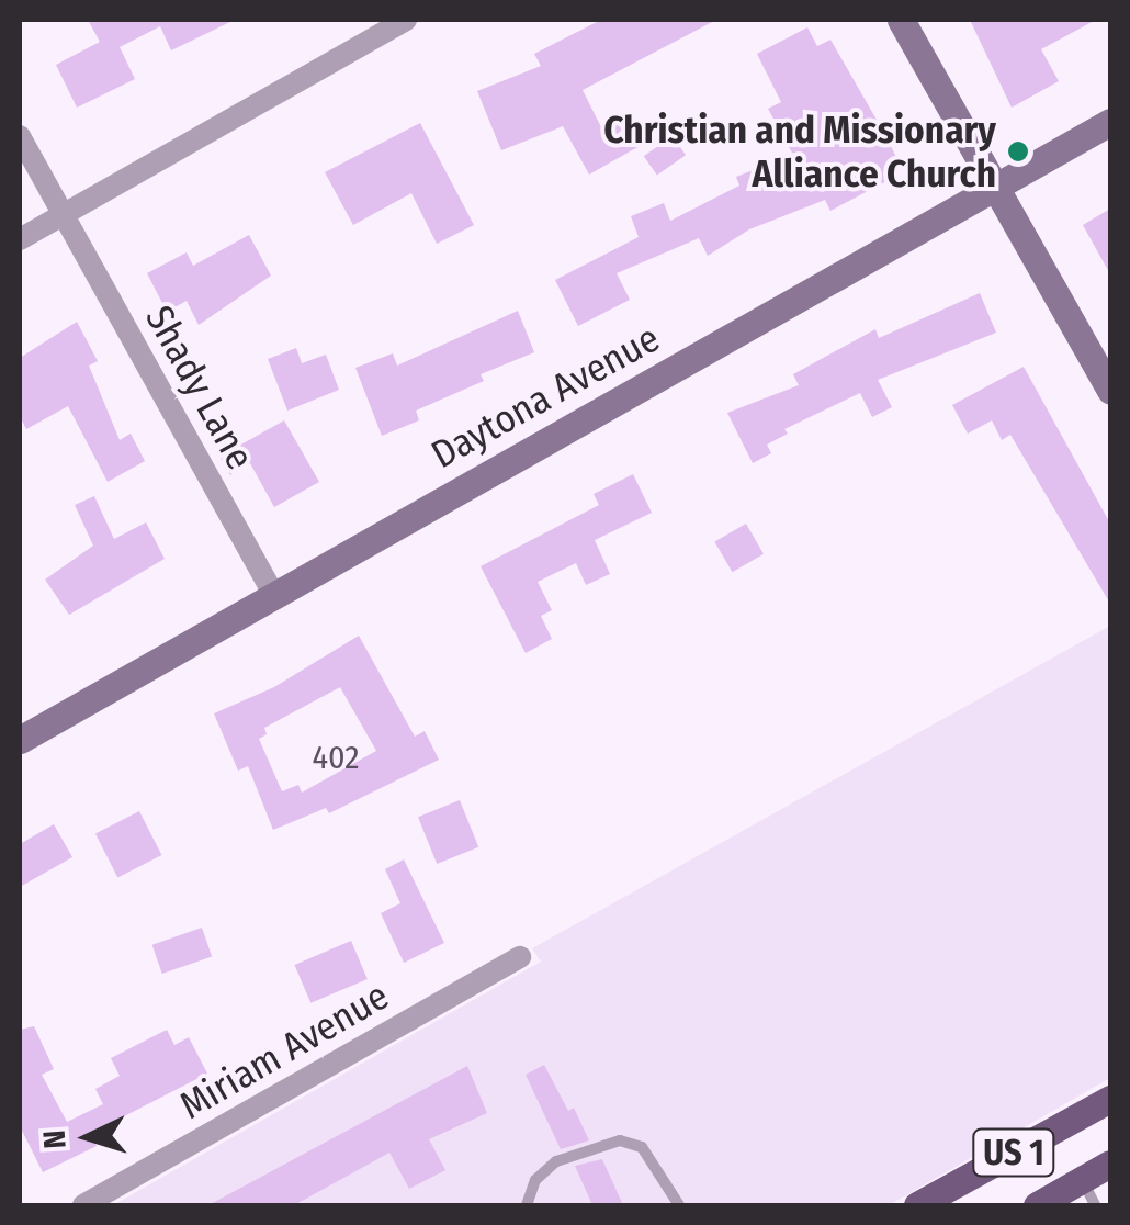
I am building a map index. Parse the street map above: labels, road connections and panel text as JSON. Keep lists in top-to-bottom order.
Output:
{
  "streets": {
    "main road": ["US 1"],
    "street": ["Shady Lane", "Daytona Avenue", "Miriam Avenue"]
  },
  "crossings": [
    ["Shady Lane", "Daytona Avenue"]
  ],
  "places": ["Christian and Missionary Alliance Church"],
  "house_numbers": ["402"],
  "north": "left"
}
